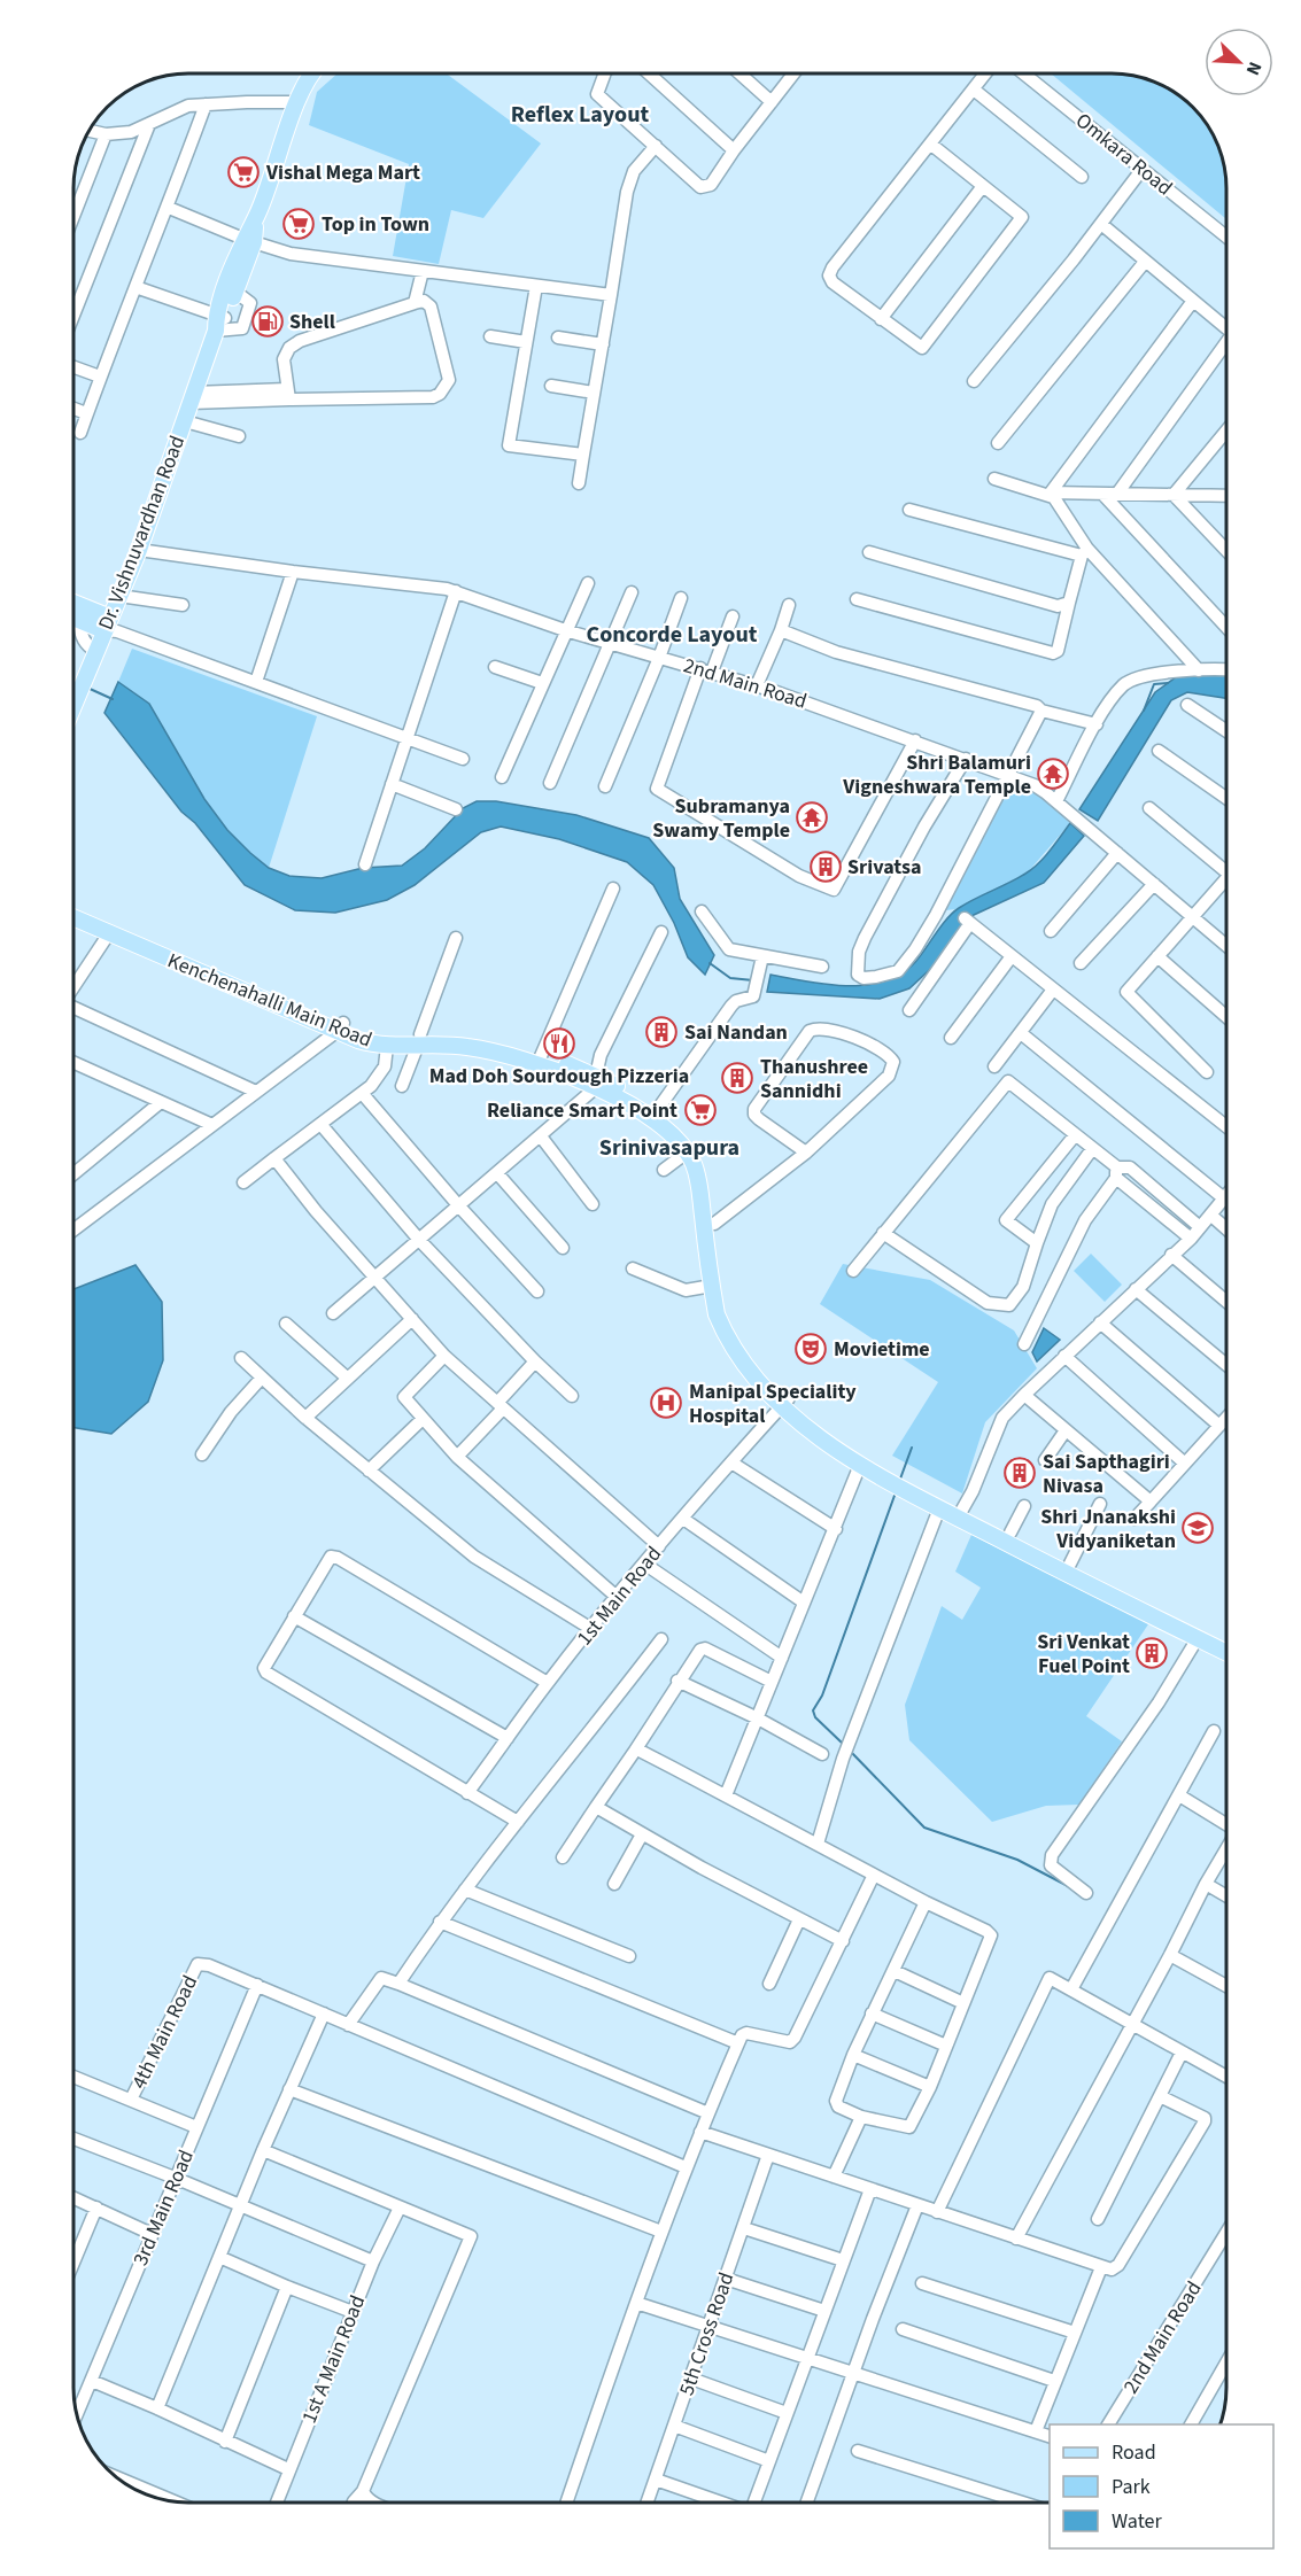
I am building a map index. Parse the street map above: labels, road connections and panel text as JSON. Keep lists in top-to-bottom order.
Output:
{
  "streets": {
    "main road": ["Dr. Vishnuvardhan Road", "Kenchenahalli Main Road"],
    "street": [
      "Omkara Road",
      "2nd Main Road",
      "1st Main Road",
      "4th Main Road",
      "3rd Main Road",
      "5th Cross Road",
      "1st A Main Road"
    ]
  },
  "crossings": [
    ["Dr. Vishnuvardhan Road", "2nd Main Road"],
    ["Kenchenahalli Main Road", "1st Main Road"],
    ["4th Main Road", "3rd Main Road"]
  ],
  "districts": ["Reflex Layout", "Concorde Layout", "Srinivasapura"],
  "places": {
    "supermarket": ["Vishal Mega Mart", "Top in Town", "Reliance Smart Point"],
    "fuel station": ["Shell"],
    "temple": ["Shri Balamuri Vigneshwara Temple", "Subramanya Swamy Temple"],
    "building": [
      "Srivatsa",
      "Sai Nandan",
      "Thanushree Sannidhi",
      "Sai Sapthagiri Nivasa",
      "Sri Venkat Fuel Point"
    ],
    "restaurant": ["Mad Doh Sourdough Pizzeria"],
    "theatre": ["Movietime"],
    "hospital": ["Manipal Speciality Hospital"],
    "school or university": ["Shri Jnanakshi Vidyaniketan"]
  },
  "legend": ["Road", "Park", "Water"],
  "north": "bottom right"
}
